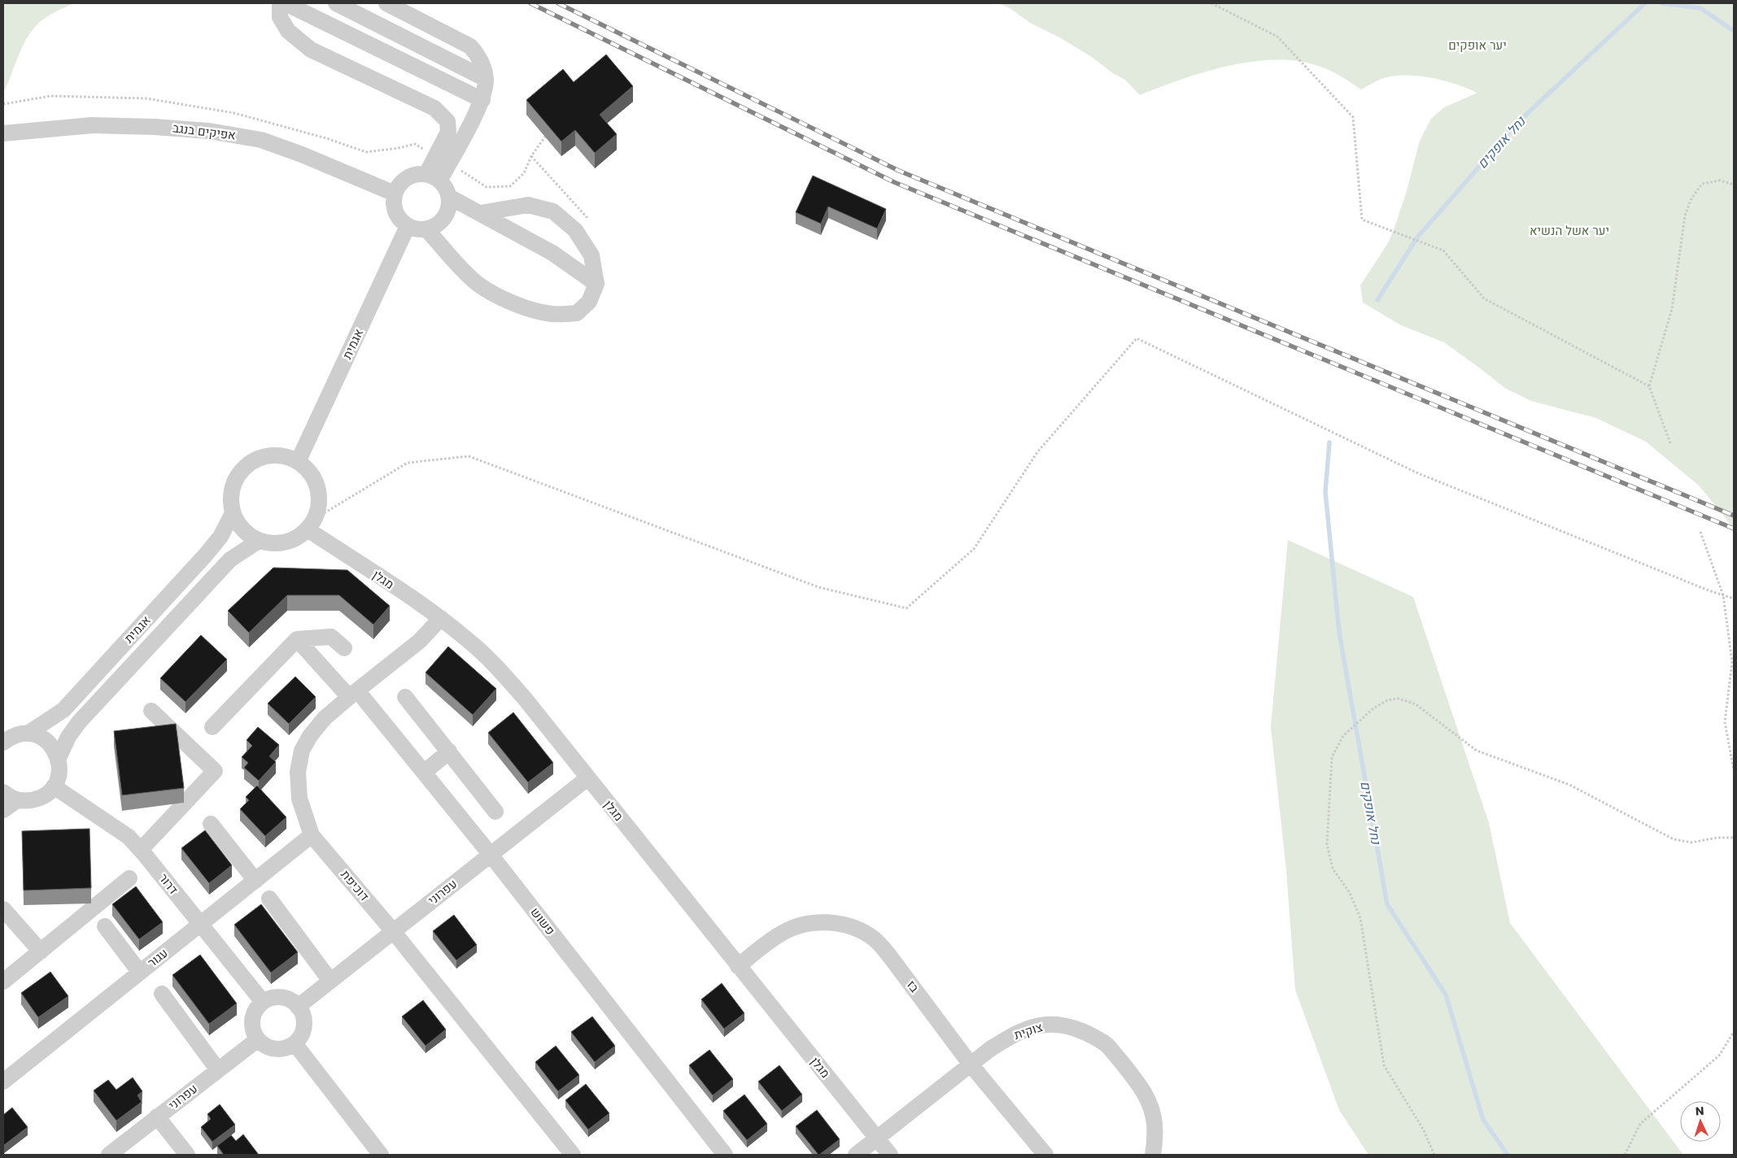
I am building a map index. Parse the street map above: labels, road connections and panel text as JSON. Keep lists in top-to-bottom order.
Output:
{
  "streets": {
    "street": [
      "אפיקים בנגב",
      "אגמית",
      "מגלן",
      "דרור",
      "דוכיפת",
      "עפרוני",
      "פשוש",
      "עגור",
      "בז",
      "צוקית"
    ]
  },
  "crossings": [
    ["אפיקים בנגב", "אגמית"],
    ["אגמית", "מגלן"],
    ["מגלן", "דוכיפת"],
    ["מגלן", "עפרוני"],
    ["מגלן", "בז"],
    ["מגלן", "צוקית"],
    ["דרור", "עפרוני"],
    ["דרור", "עגור"],
    ["דוכיפת", "עפרוני"],
    ["דוכיפת", "פשוש"],
    ["דוכיפת", "עגור"],
    ["עפרוני", "פשוש"],
    ["בז", "צוקית"]
  ],
  "water": ["נחל אופקים"],
  "parks": ["יער אופקים", "יער אשל הנשיא"],
  "north": "top"
}
